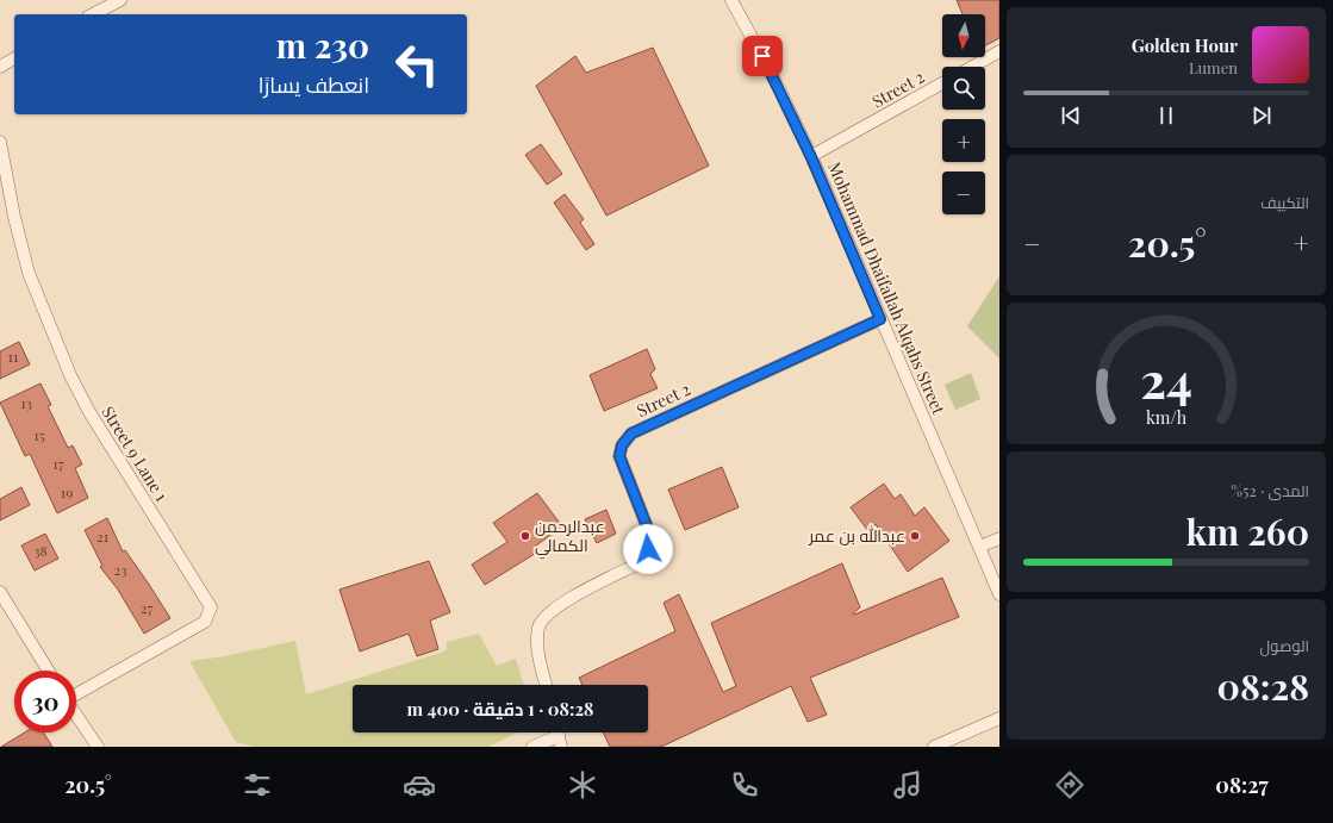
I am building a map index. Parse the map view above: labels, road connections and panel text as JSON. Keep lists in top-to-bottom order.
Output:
{
  "streets": {
    "street": ["Street 2", "Mohammad Dhaifallah Alqahs Street", "Street 9 Lane 1"]
  },
  "crossings": [
    ["Street 2", "Mohammad Dhaifallah Alqahs Street"]
  ],
  "places": ["عبدالرحمن الكمالي", "عبدالله بن عمر"],
  "house_numbers": [
    "11",
    "13",
    "15",
    "17",
    "19",
    "21",
    "38",
    "23",
    "27"
  ],
  "north": "bottom",
  "page": {
    "map_buttons": ["+", "−"],
    "turn": ["230 m", "انعطف يسارًا"],
    "song": ["Golden Hour", "Lumen"],
    "tile": [
      "التكييف",
      ["المدى · 52%", "260 km"],
      ["الوصول", "08:28"]
    ],
    "heat": ["−", "20.5°", "+"],
    "limit": "30",
    "trip": "08:28 · 1 دقيقة · 400 m",
    "tabs": ["08:27", "20.5°"],
    "gauge": ["24", "km/h"]
  }
}
